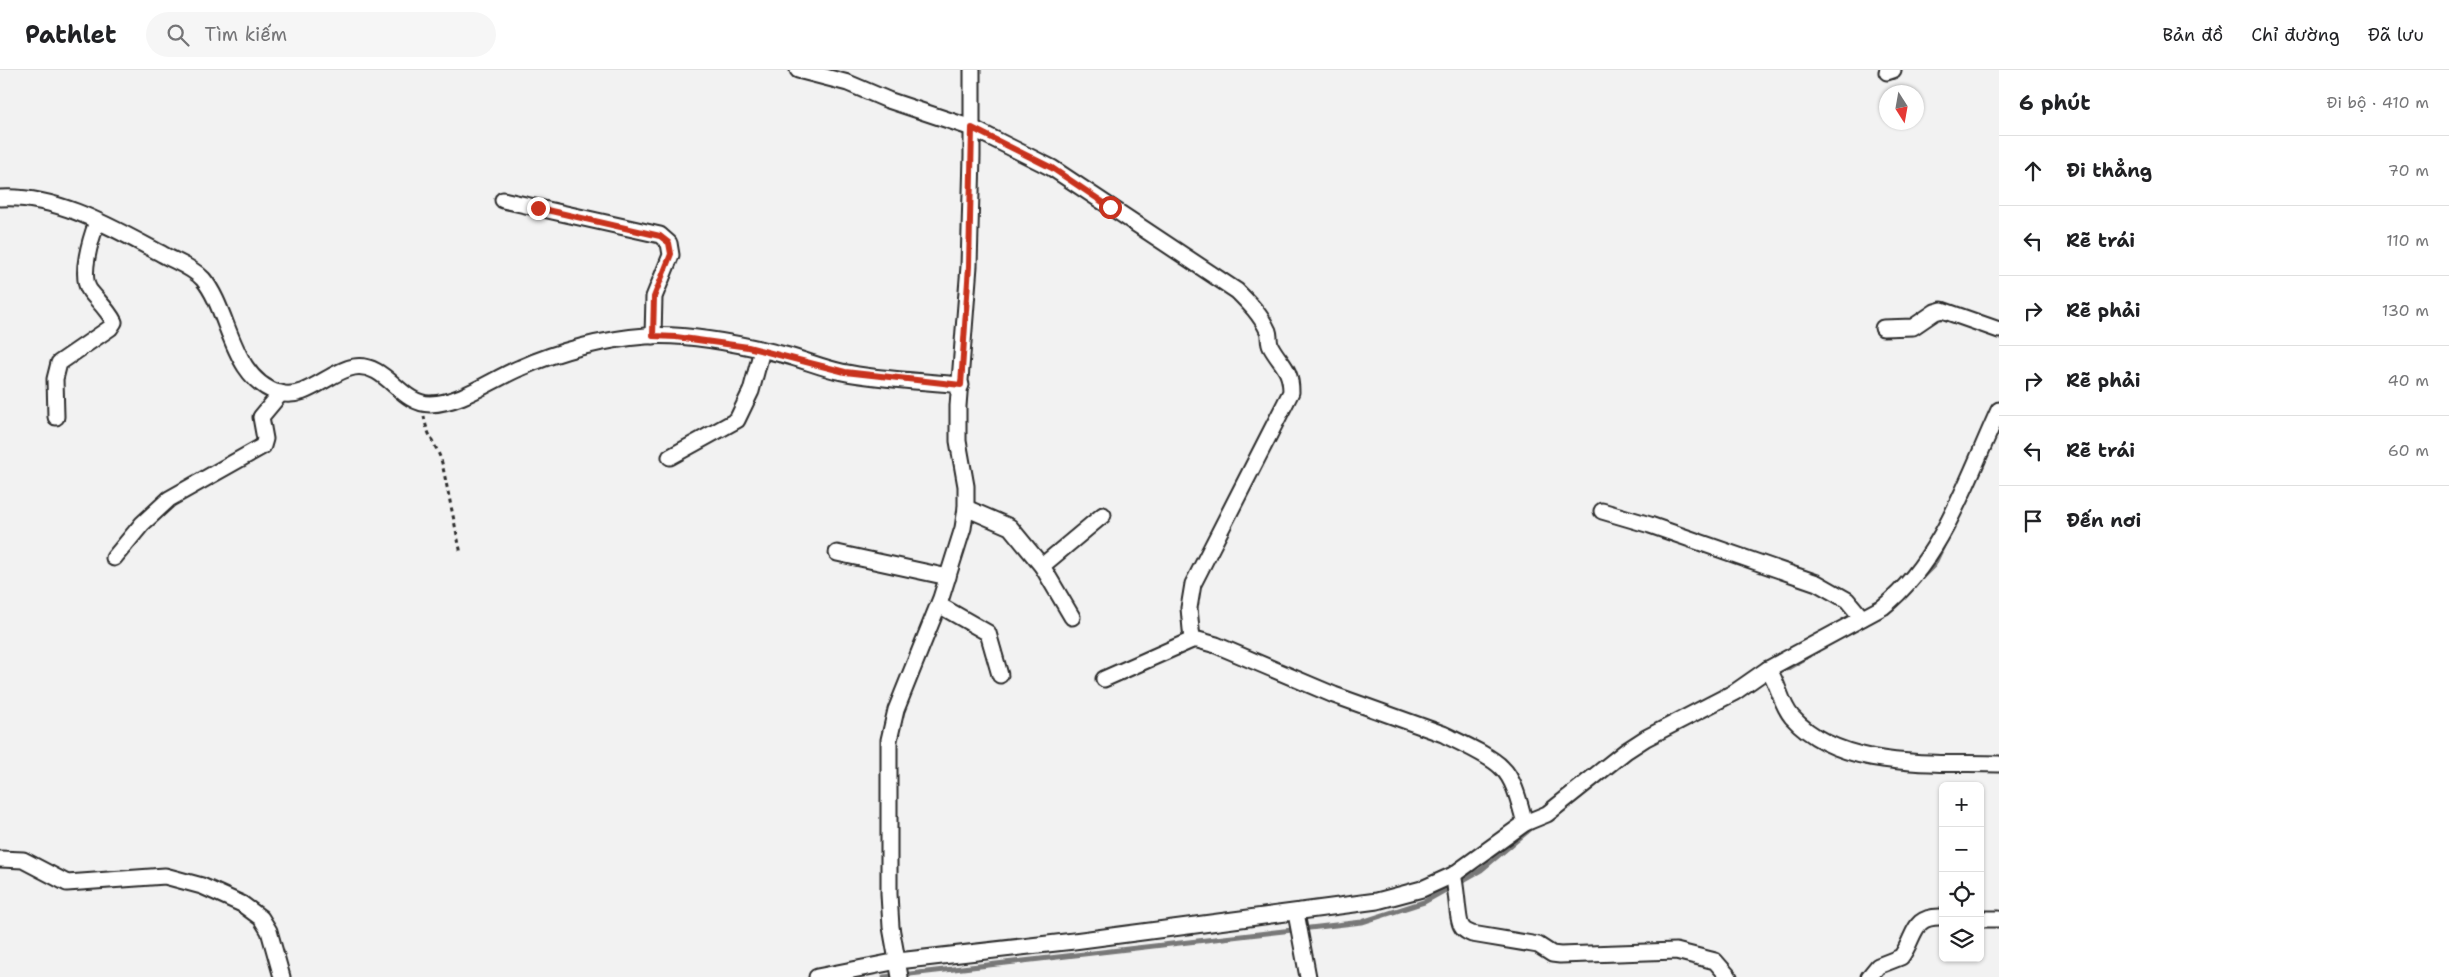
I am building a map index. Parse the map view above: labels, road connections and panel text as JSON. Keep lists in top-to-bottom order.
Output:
{
  "north": "bottom",
  "page": {
    "header": "Pathlet",
    "search": "Tìm kiếm",
    "nav": ["Bản đồ", "Chỉ đường", "Đã lưu"],
    "heading": ["6 phút", "Đi bộ · 410 m"],
    "list": [
      ["Đi thẳng", "70 m"],
      ["Rẽ trái", "110 m"],
      ["Rẽ phải", "130 m"],
      ["Rẽ phải", "40 m"],
      ["Rẽ trái", "60 m"],
      "Đến nơi"
    ],
    "map_buttons": ["+", "−"]
  }
}
